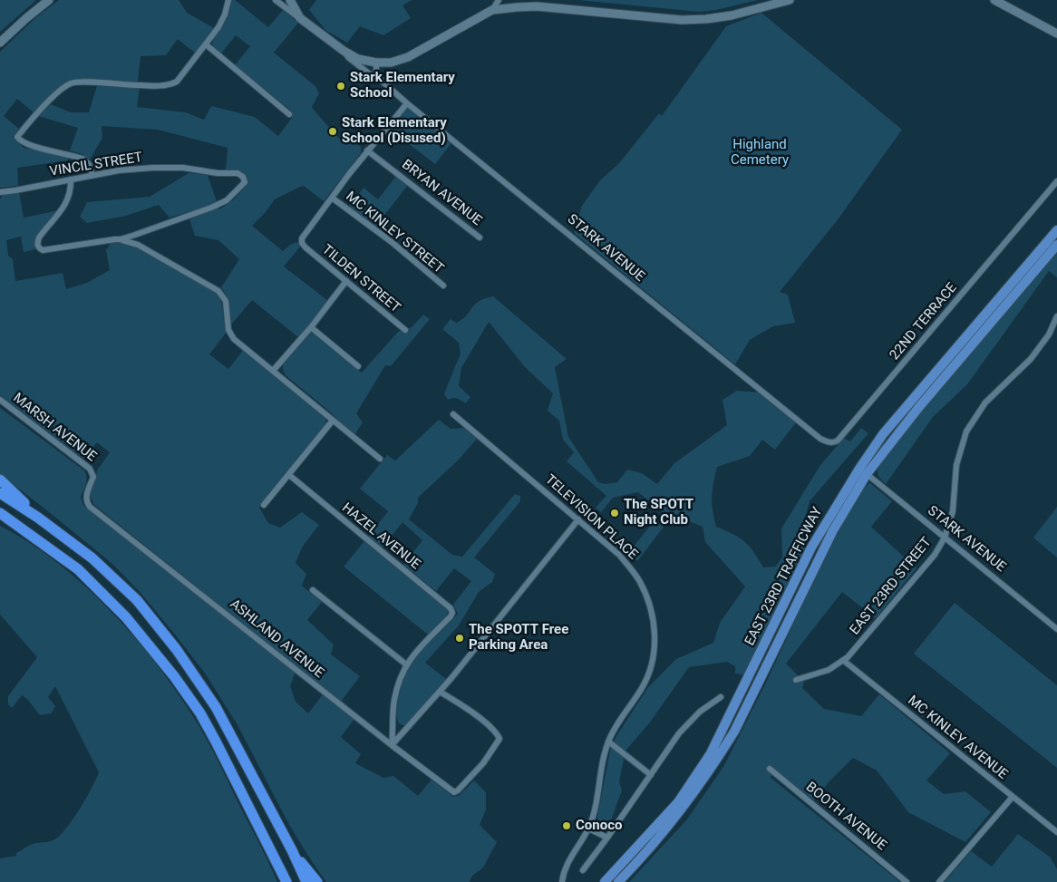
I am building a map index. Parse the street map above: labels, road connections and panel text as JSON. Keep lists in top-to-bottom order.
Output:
{
  "streets": {
    "main road": ["STARK AVENUE", "EAST 23RD TRAFFICWAY"],
    "street": [
      "VINCIL STREET",
      "BRYAN AVENUE",
      "MC KINLEY STREET",
      "TILDEN STREET",
      "22ND TERRACE",
      "MARSH AVENUE",
      "TELEVISION PLACE",
      "HAZEL AVENUE",
      "EAST 23RD STREET",
      "ASHLAND AVENUE",
      "MC KINLEY AVENUE",
      "BOOTH AVENUE"
    ]
  },
  "crossings": [
    ["MC KINLEY STREET", "TILDEN STREET"],
    ["STARK AVENUE", "22ND TERRACE"],
    ["STARK AVENUE", "EAST 23RD TRAFFICWAY"],
    ["STARK AVENUE", "EAST 23RD STREET"],
    ["MARSH AVENUE", "ASHLAND AVENUE"],
    ["EAST 23RD STREET", "MC KINLEY AVENUE"]
  ],
  "parks": ["Highland Cemetery"],
  "places": [
    "Stark Elementary School",
    "Stark Elementary School (Disused)",
    "The SPOTT Night Club",
    "The SPOTT Free Parking Area",
    "Conoco"
  ]
}
